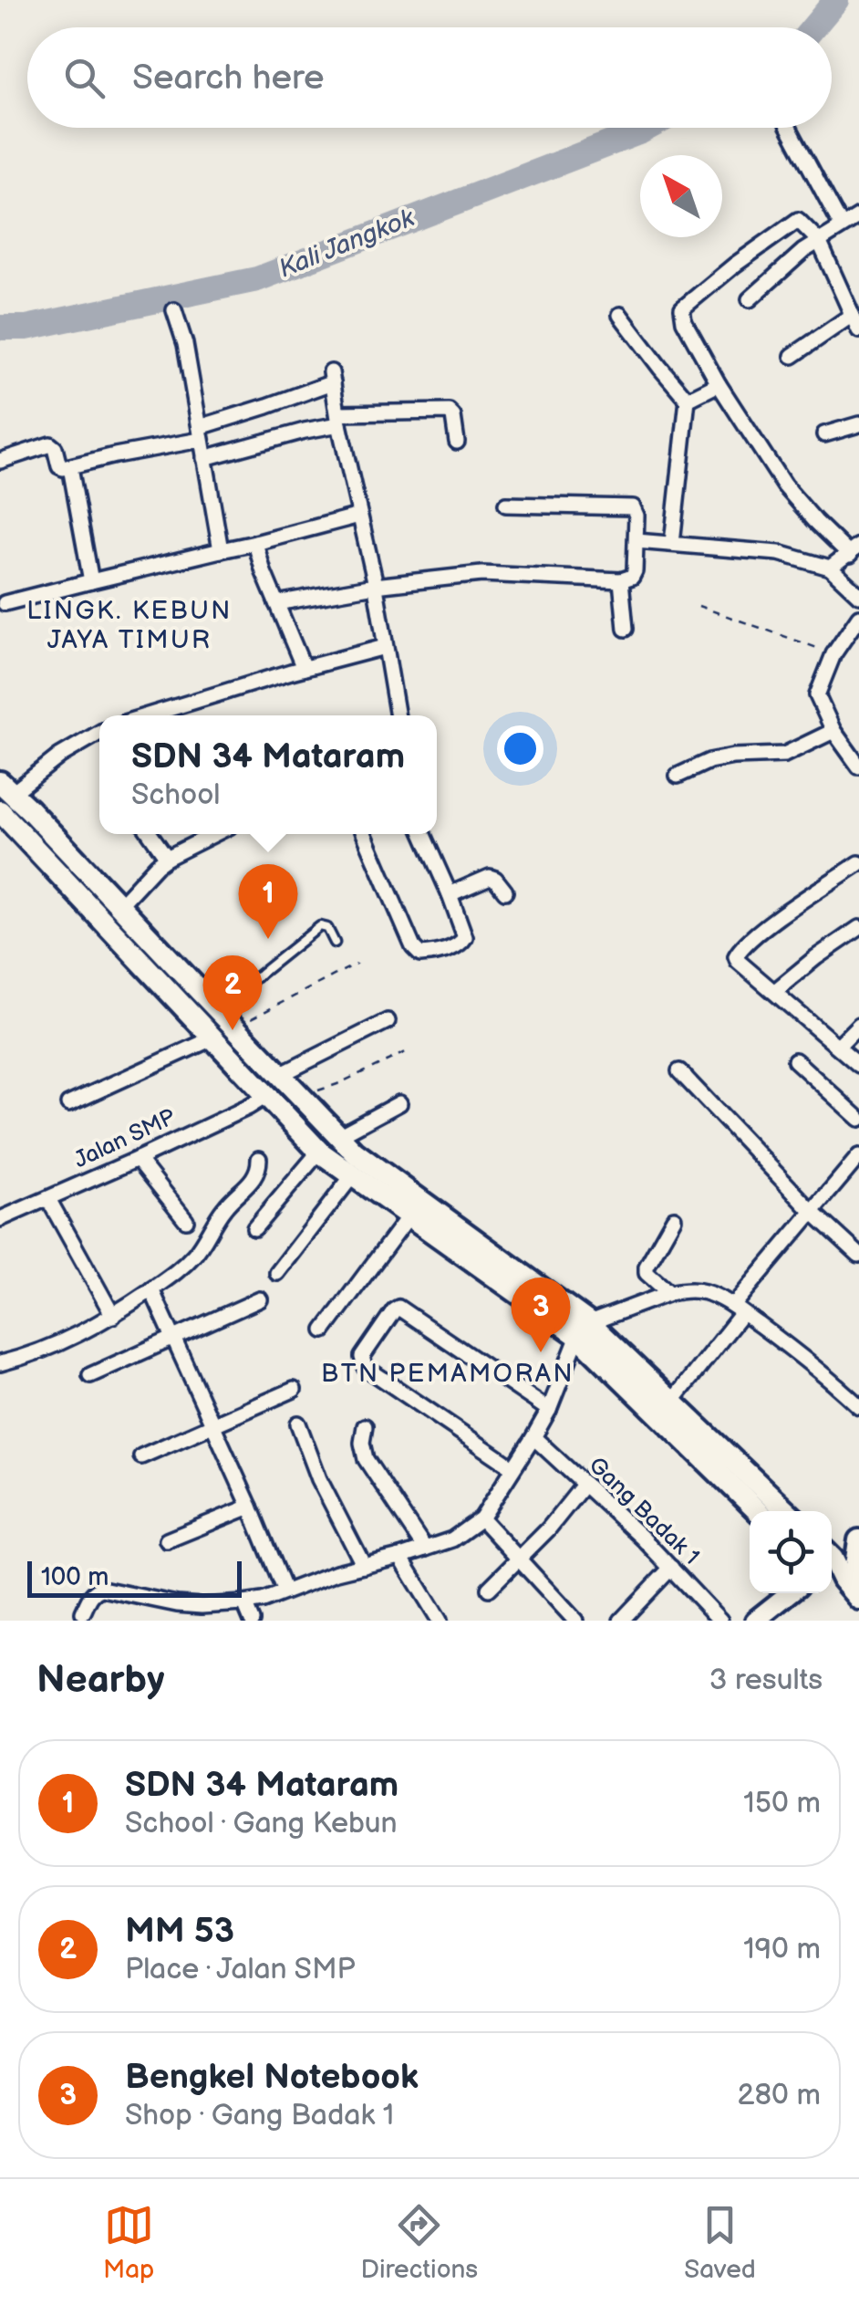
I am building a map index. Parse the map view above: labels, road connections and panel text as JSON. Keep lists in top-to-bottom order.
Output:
{
  "streets": {
    "street": ["Jalan SMP", "Gang Badak 1"]
  },
  "districts": ["LINGK. KEBUN JAYA TIMUR", "BTN PEMAMORAN"],
  "water": ["Kali Jangkok"],
  "scale_bar": "100 m",
  "north": "top left",
  "page": {
    "search": "Search here",
    "popup": ["SDN 34 Mataram", "School"],
    "pins": ["1", "2", "3"],
    "scale": "100 m",
    "heading": ["Nearby", "3 results"],
    "list": [
      {
        "mark": "1",
        "name": "SDN 34 Mataram",
        "note": "School · Gang Kebun",
        "value": "150 m"
      },
      {
        "mark": "2",
        "name": "MM 53",
        "note": "Place · Jalan SMP",
        "value": "190 m"
      },
      {
        "mark": "3",
        "name": "Bengkel Notebook",
        "note": "Shop · Gang Badak 1",
        "value": "280 m"
      }
    ],
    "nav": ["Map", "Directions", "Saved"]
  }
}
